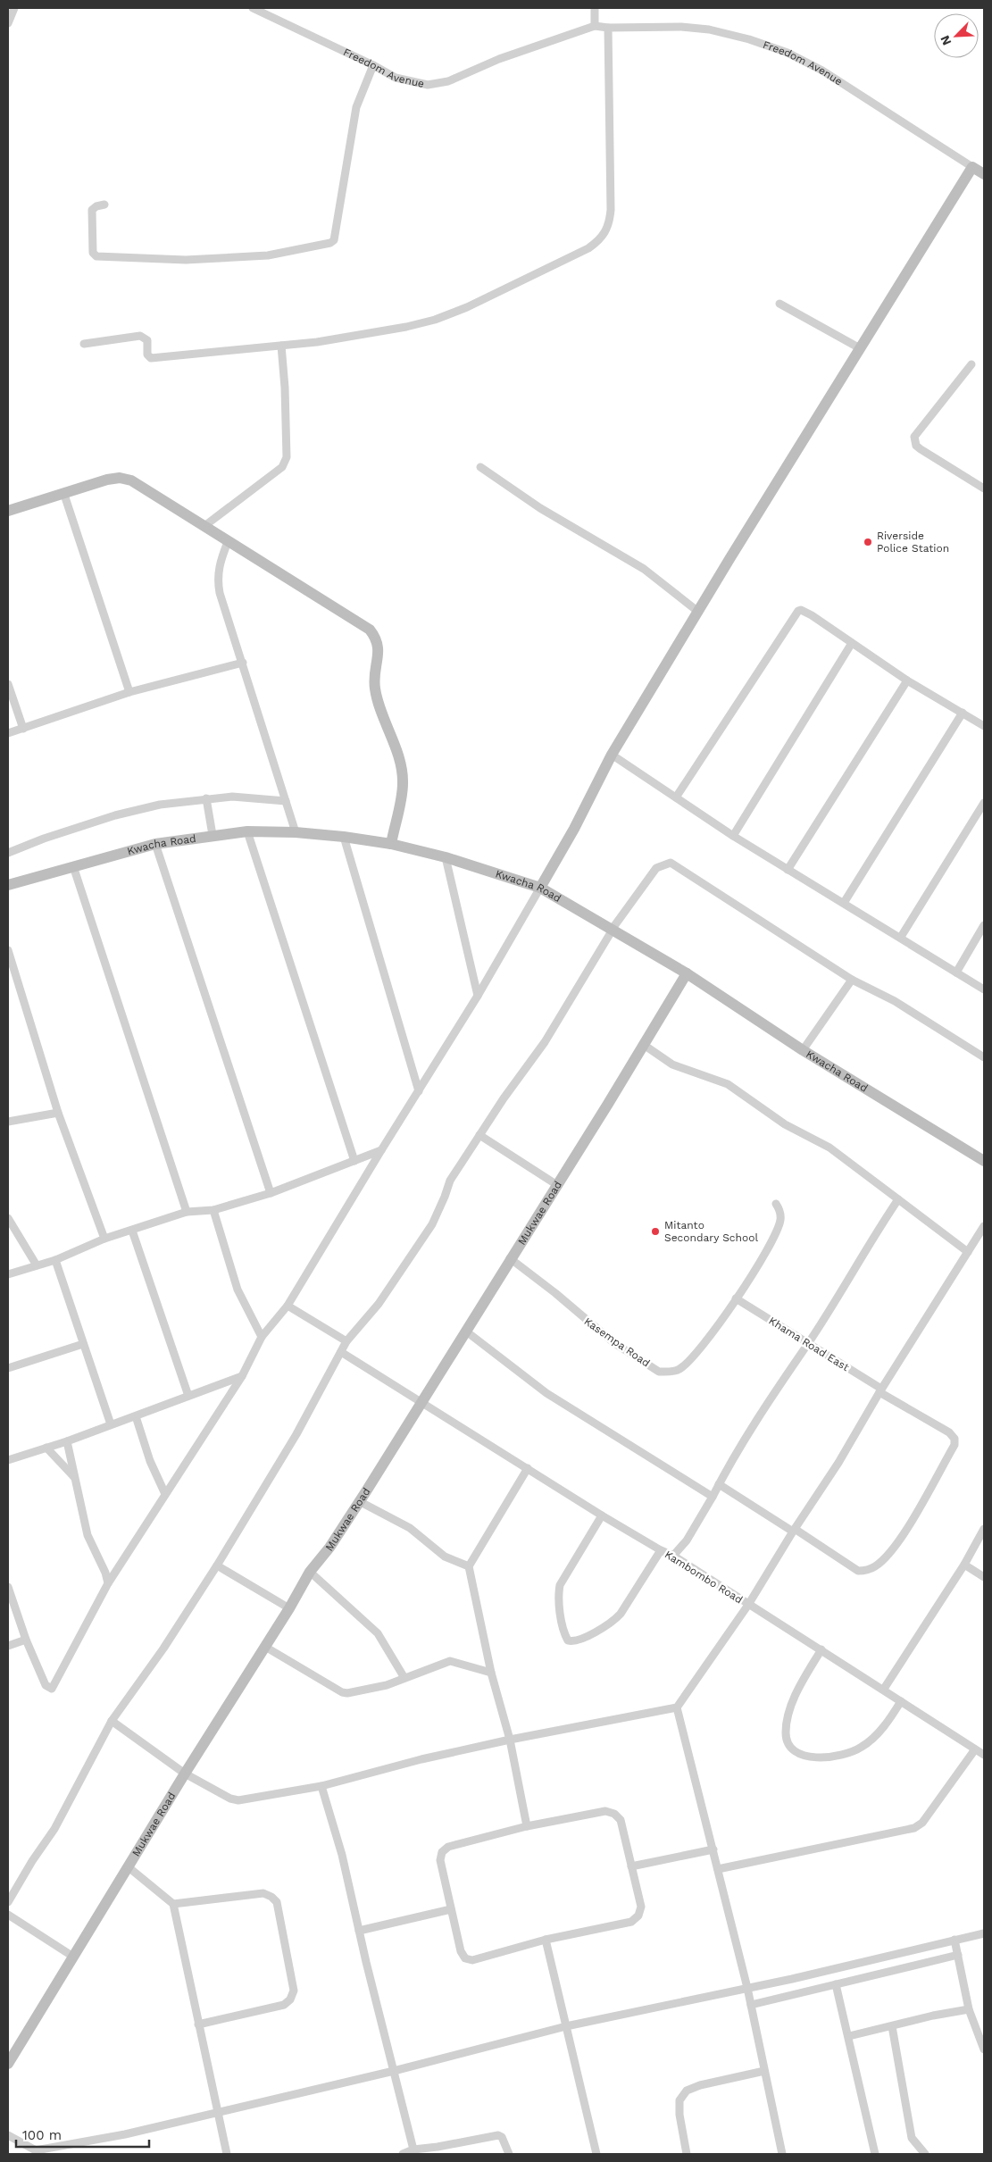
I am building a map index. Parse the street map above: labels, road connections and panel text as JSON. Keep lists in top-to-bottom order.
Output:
{
  "streets": {
    "main road": ["Freedom Avenue", "Kwacha Road", "Mukwae Road"],
    "street": ["Kasempa Road", "Khama Road East", "Kambombo Road"]
  },
  "crossings": [
    ["Kwacha Road", "Mukwae Road"],
    ["Mukwae Road", "Kasempa Road"],
    ["Mukwae Road", "Kambombo Road"],
    ["Kasempa Road", "Khama Road East"]
  ],
  "places": ["Riverside Police Station", "Mitanto Secondary School"],
  "scale_bar": "100 m",
  "north": "bottom left"
}
